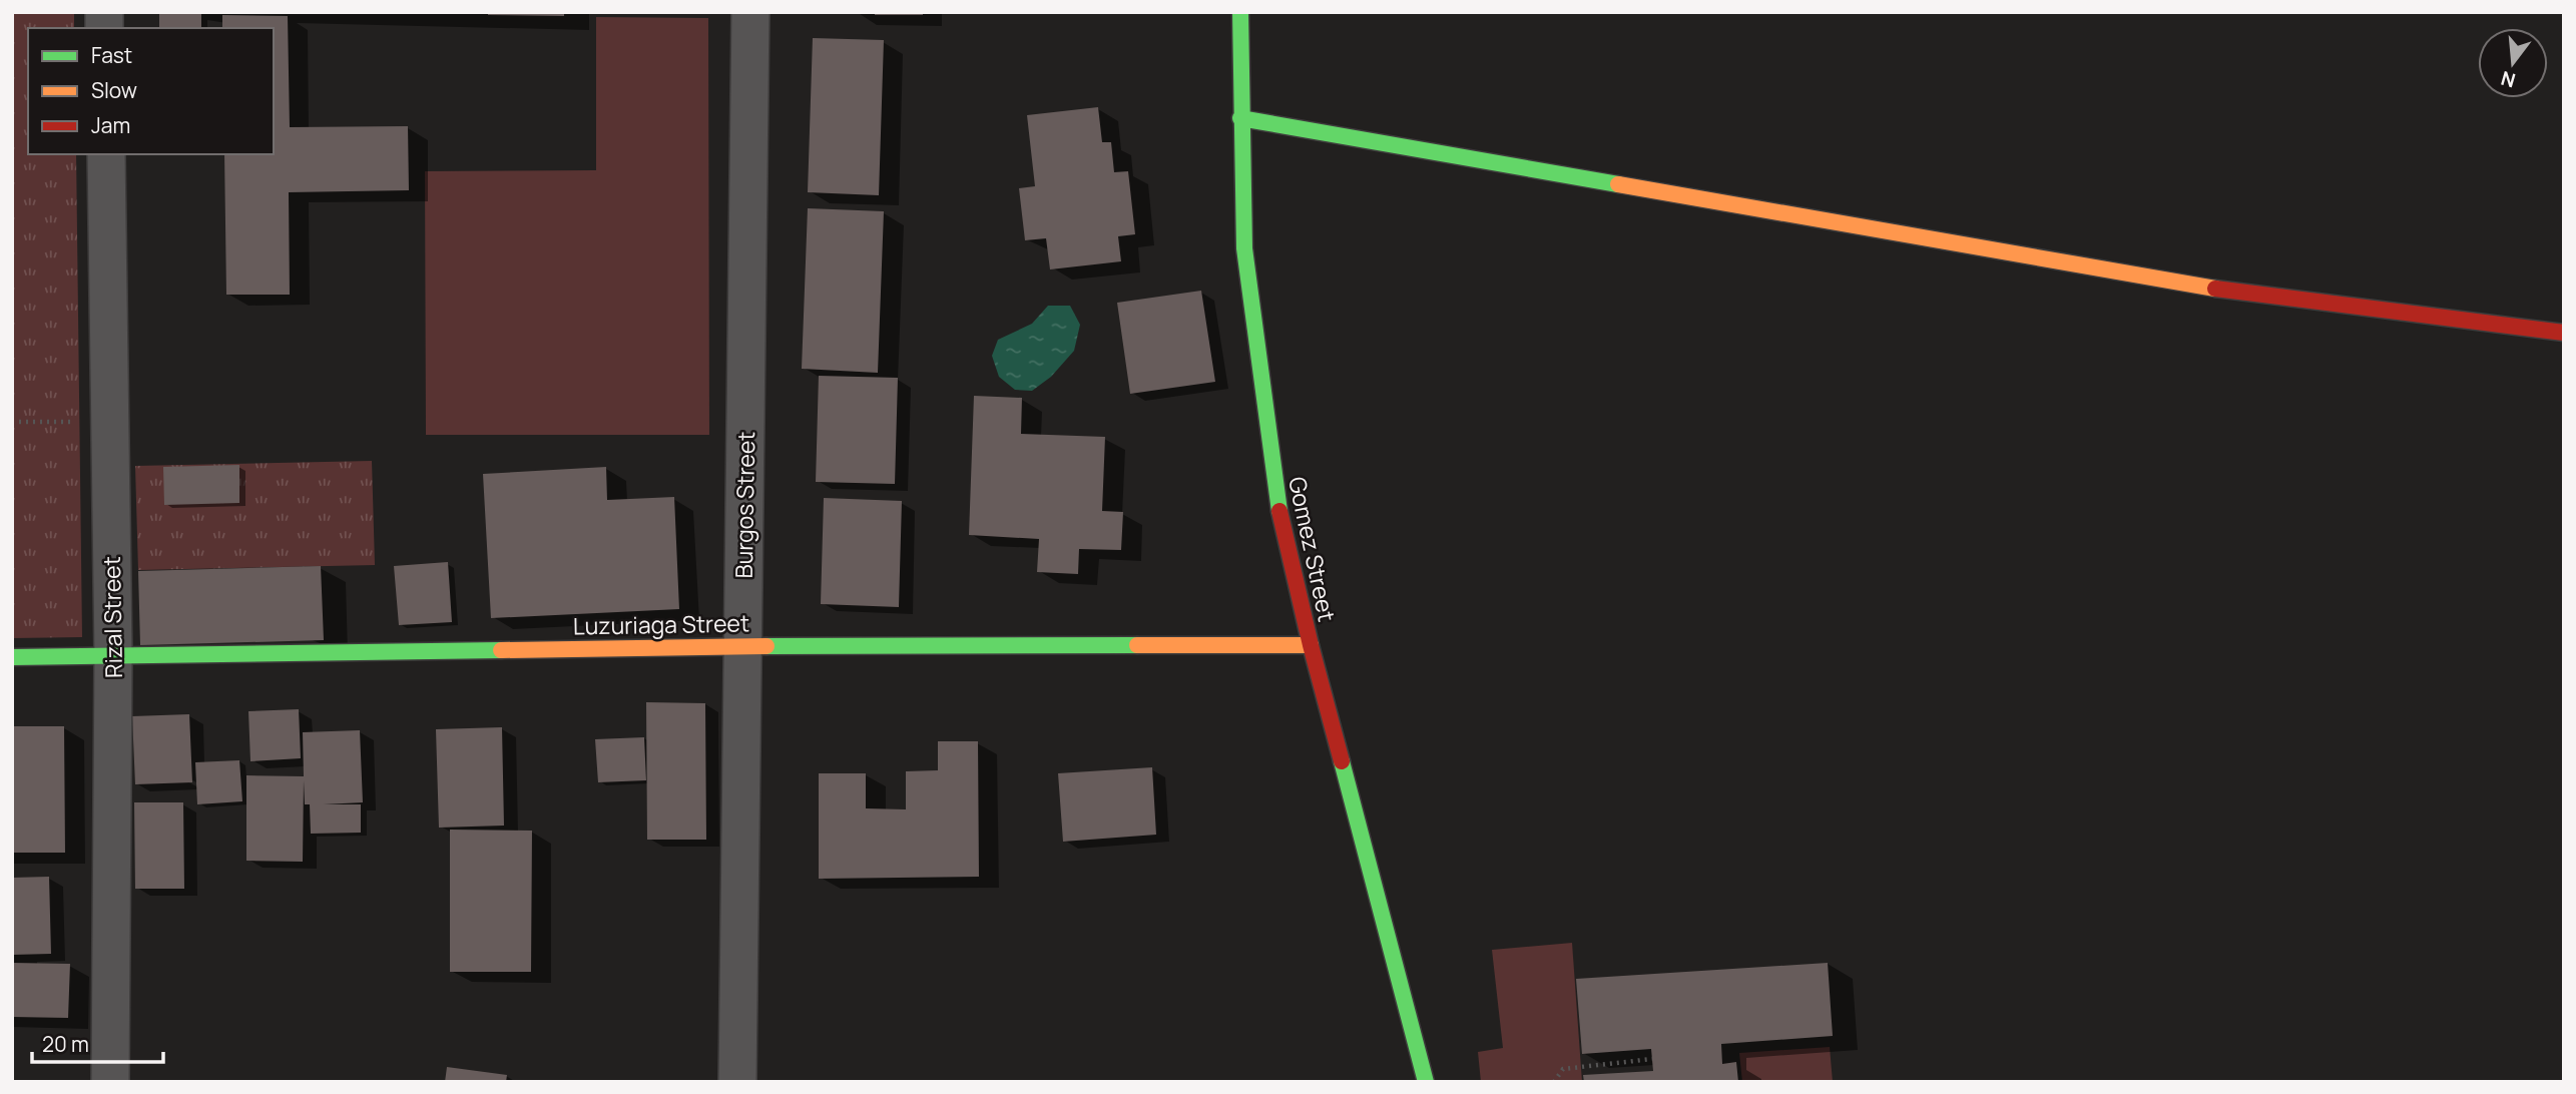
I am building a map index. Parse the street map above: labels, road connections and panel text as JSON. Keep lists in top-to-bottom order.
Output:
{
  "streets": {
    "street": [
      "Burgos Street",
      "Gomez Street",
      "Rizal Street",
      "Luzuriaga Street"
    ]
  },
  "crossings": [
    ["Burgos Street", "Luzuriaga Street"],
    ["Gomez Street", "Luzuriaga Street"],
    ["Rizal Street", "Luzuriaga Street"]
  ],
  "legend": ["Fast", "Slow", "Jam"],
  "scale_bar": "20 m",
  "north": "bottom"
}
